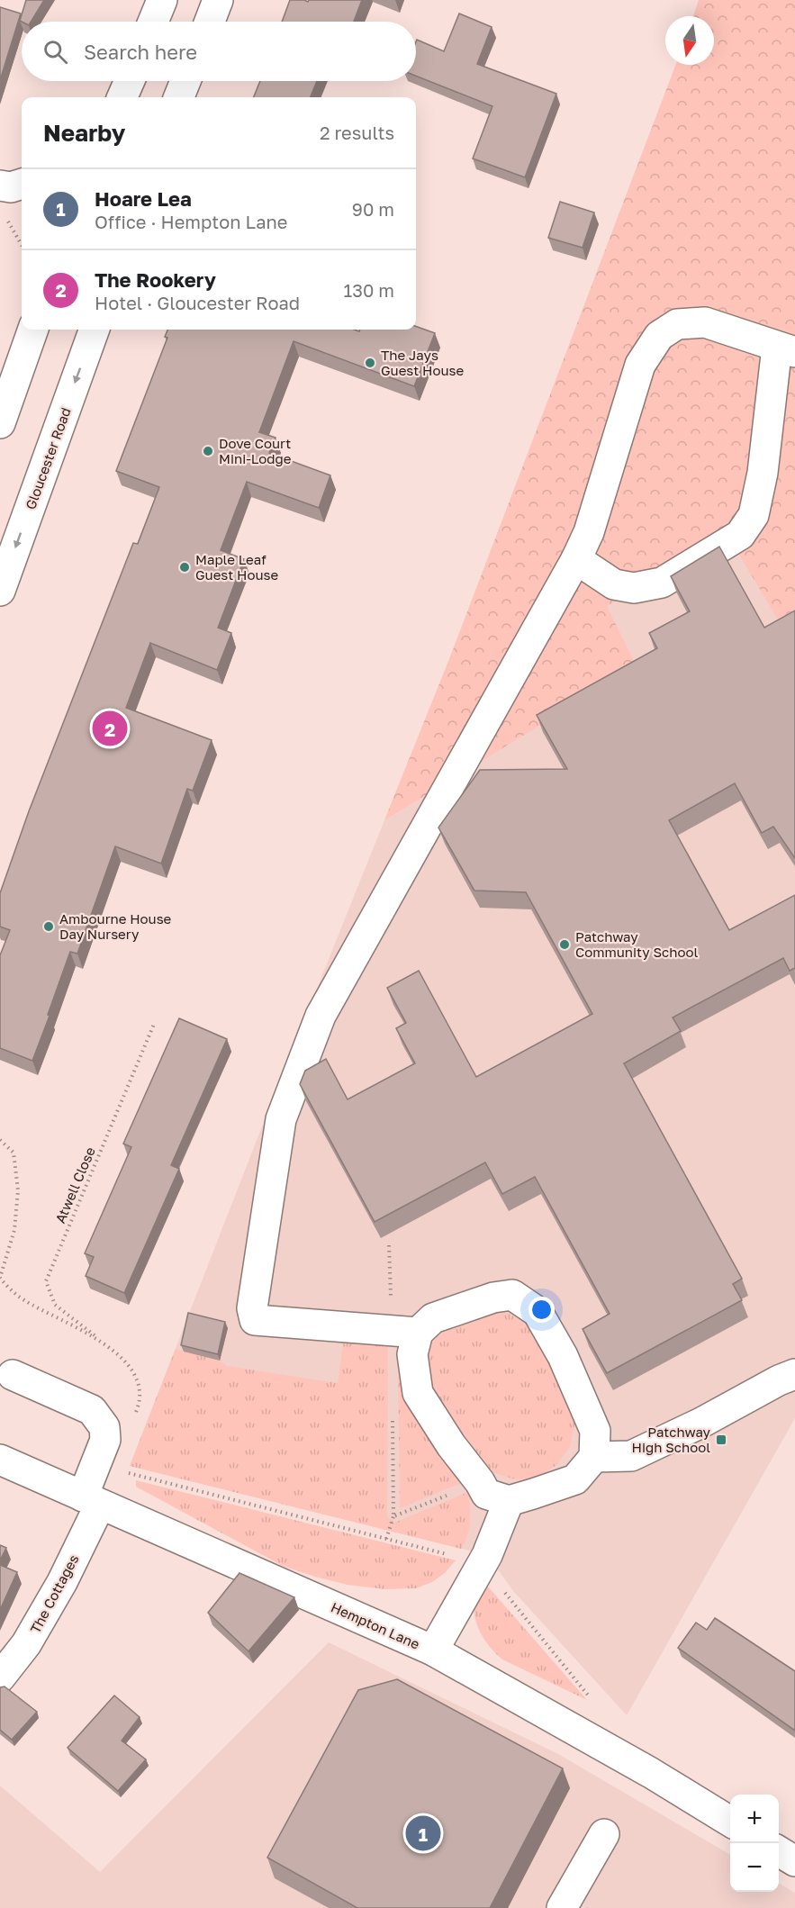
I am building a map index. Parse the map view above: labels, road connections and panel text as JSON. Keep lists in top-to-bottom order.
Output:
{
  "streets": {
    "street": ["Gloucester Road", "The Cottages", "Hempton Lane"],
    "path": ["Atwell Close"]
  },
  "crossings": [
    ["The Cottages", "Hempton Lane"]
  ],
  "places": {
    "other": [
      "The Jays Guest House",
      "Dove Court Mini-Lodge",
      "Maple Leaf Guest House",
      "Ambourne House Day Nursery",
      "Patchway Community School"
    ],
    "transit": ["Patchway High School"]
  },
  "north": "bottom",
  "page": {
    "search": "Search here",
    "heading": ["Nearby", "2 results"],
    "list": [
      {
        "mark": "1",
        "name": "Hoare Lea",
        "note": "Office · Hempton Lane",
        "value": "90 m"
      },
      {
        "mark": "2",
        "name": "The Rookery",
        "note": "Hotel · Gloucester Road",
        "value": "130 m"
      }
    ],
    "pins": ["2", "1"],
    "map_buttons": ["+", "−"]
  }
}
